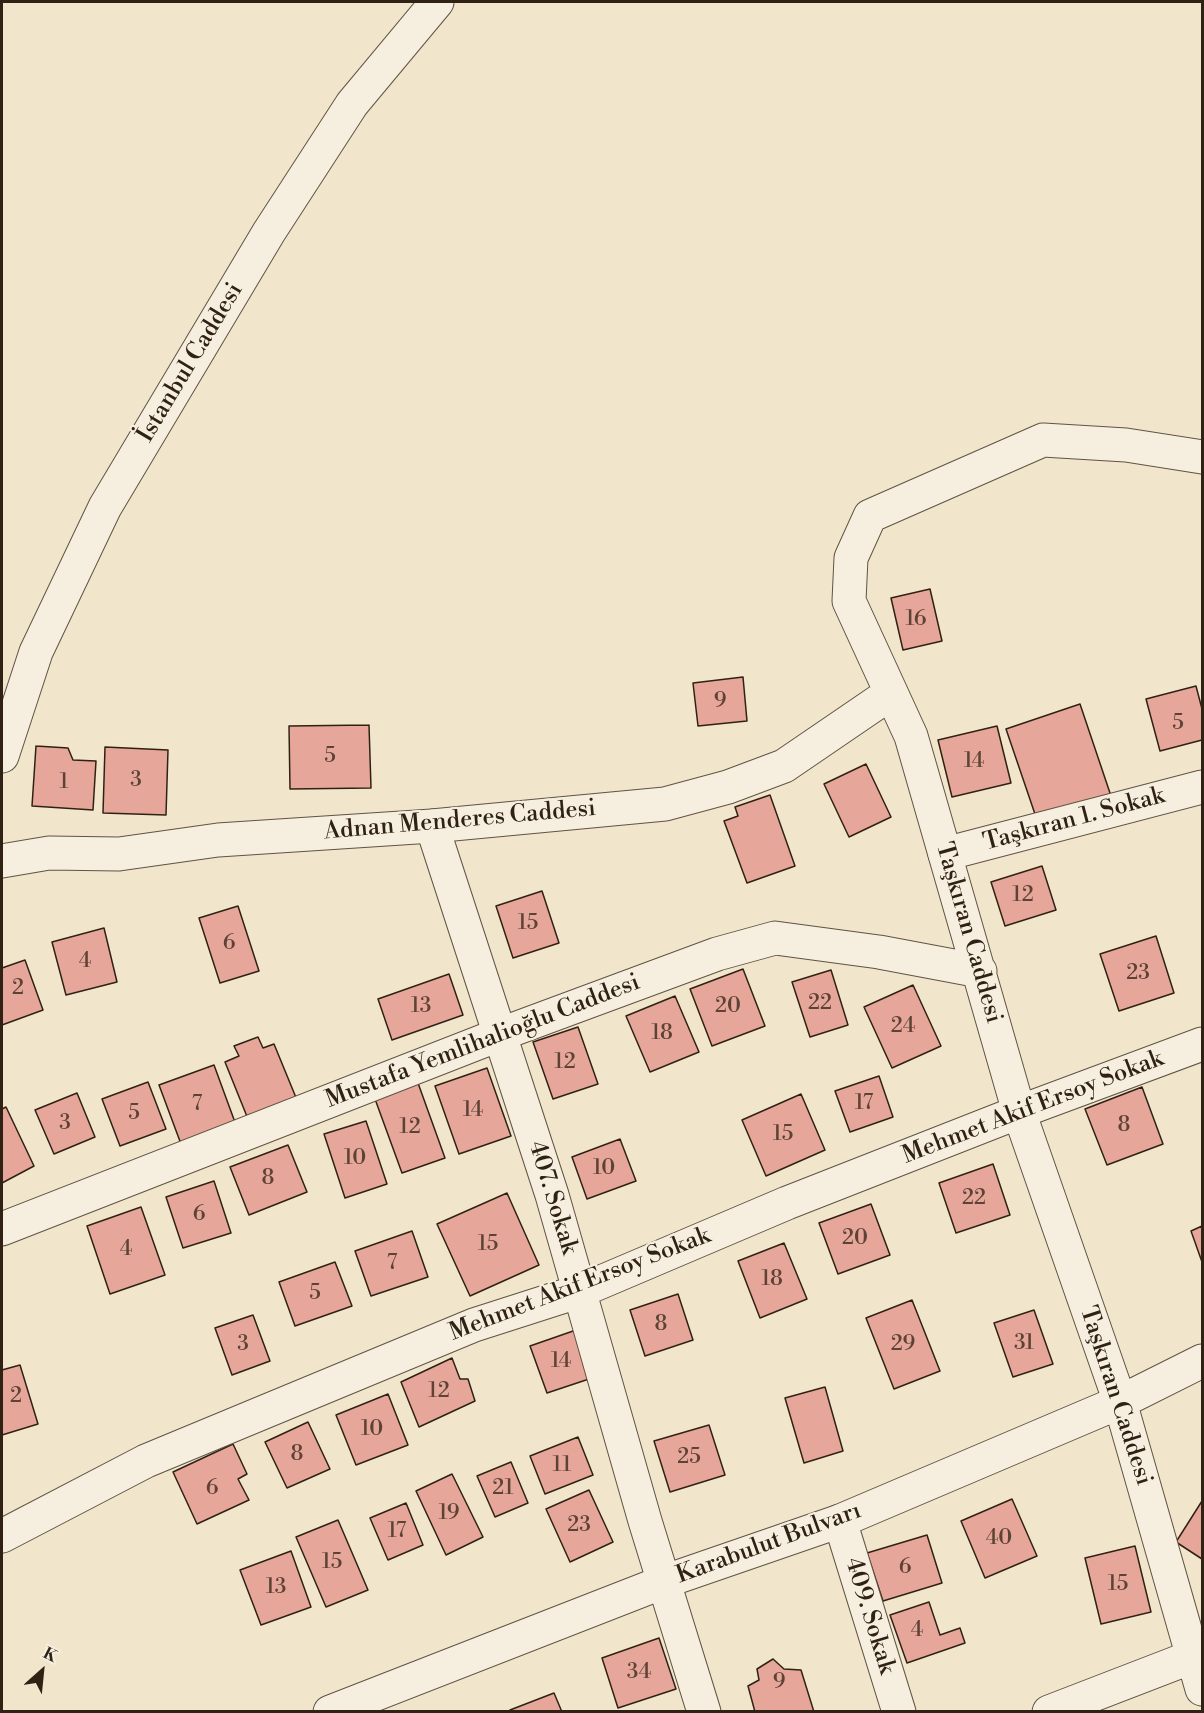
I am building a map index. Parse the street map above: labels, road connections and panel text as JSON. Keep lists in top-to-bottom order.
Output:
{
  "streets": {
    "street": [
      "İstanbul Caddesi",
      "Taşkıran 1. Sokak",
      "Adnan Menderes Caddesi",
      "Taşkıran Caddesi",
      "Mustafa Yemlihalioğlu Caddesi",
      "Mehmet Akif Ersoy Sokak",
      "407. Sokak",
      "Karabulut Bulvarı",
      "409. Sokak"
    ]
  },
  "crossings": [
    ["Taşkıran 1. Sokak", "Taşkıran Caddesi"],
    ["Adnan Menderes Caddesi", "Taşkıran Caddesi"],
    ["Adnan Menderes Caddesi", "407. Sokak"],
    ["Taşkıran Caddesi", "Mustafa Yemlihalioğlu Caddesi"],
    ["Taşkıran Caddesi", "Mehmet Akif Ersoy Sokak"],
    ["Taşkıran Caddesi", "Karabulut Bulvarı"],
    ["Mustafa Yemlihalioğlu Caddesi", "407. Sokak"],
    ["Mehmet Akif Ersoy Sokak", "407. Sokak"],
    ["407. Sokak", "Karabulut Bulvarı"],
    ["Karabulut Bulvarı", "409. Sokak"]
  ],
  "house_numbers": [
    "16",
    "9",
    "5",
    "5",
    "14",
    "3",
    "1",
    "12",
    "15",
    "6",
    "4",
    "23",
    "2",
    "22",
    "13",
    "20",
    "24",
    "18",
    "12",
    "17",
    "7",
    "14",
    "5",
    "3",
    "8",
    "12",
    "15",
    "10",
    "10",
    "8",
    "22",
    "6",
    "20",
    "15",
    "4",
    "7",
    "18",
    "5",
    "8",
    "31",
    "3",
    "29",
    "14",
    "12",
    "2",
    "10",
    "8",
    "25",
    "11",
    "6",
    "21",
    "19",
    "23",
    "17",
    "40",
    "15",
    "6",
    "15",
    "13",
    "4",
    "34",
    "9"
  ],
  "north": "top right"
}
